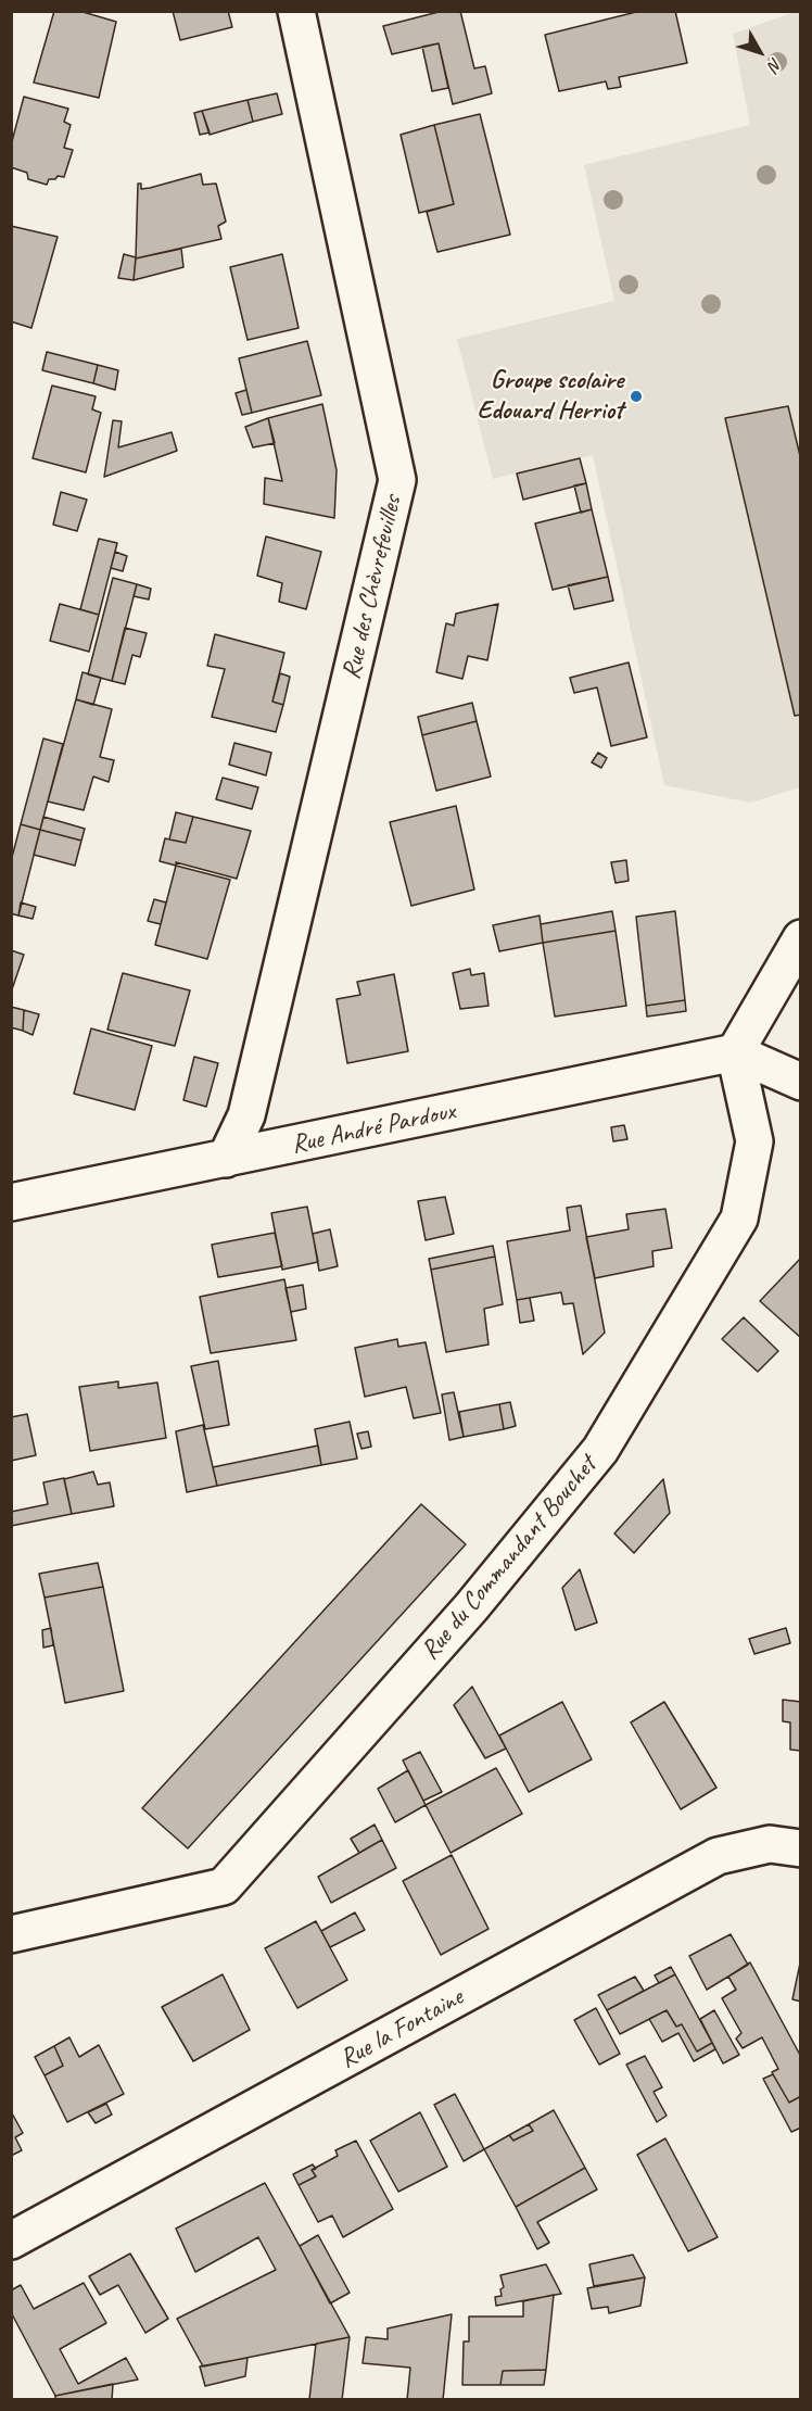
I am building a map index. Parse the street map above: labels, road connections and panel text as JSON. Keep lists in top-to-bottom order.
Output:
{
  "streets": {
    "street": [
      "Rue des Chèvrefeuilles",
      "Rue André Pardoux",
      "Rue du Commandant Bouchet",
      "Rue la Fontaine"
    ]
  },
  "crossings": [
    ["Rue des Chèvrefeuilles", "Rue André Pardoux"],
    ["Rue André Pardoux", "Rue du Commandant Bouchet"]
  ],
  "places": ["Groupe scolaire Edouard Herriot"],
  "north": "bottom right"
}
